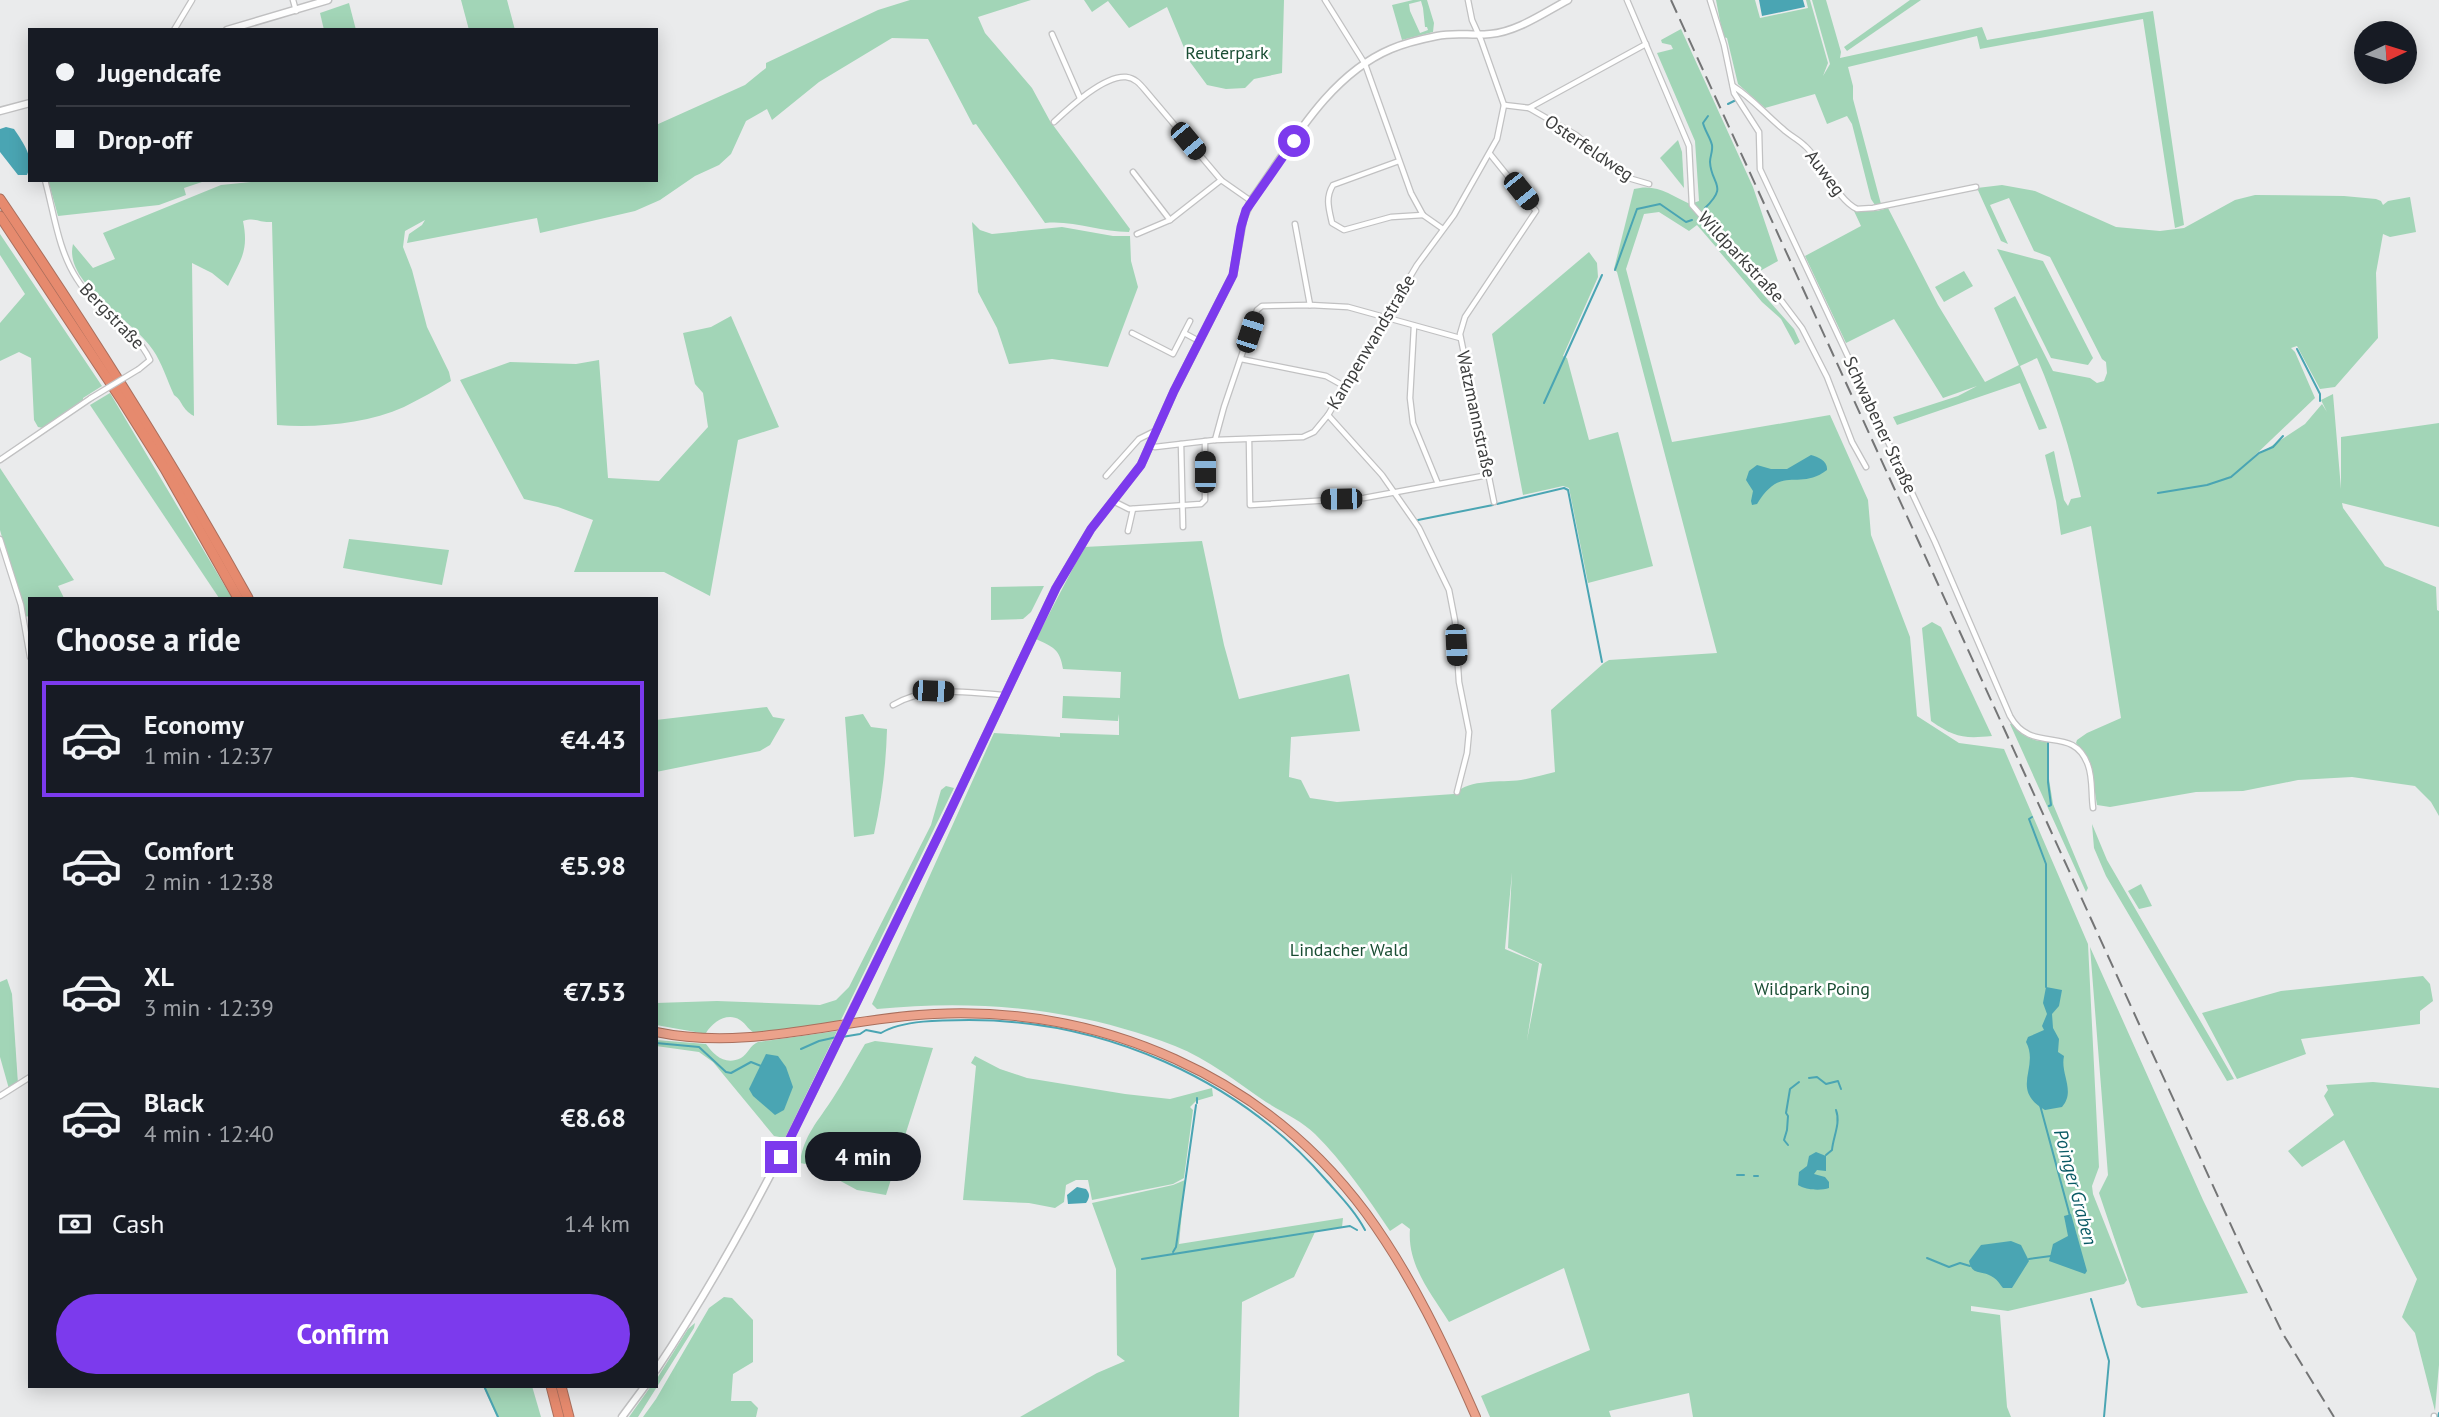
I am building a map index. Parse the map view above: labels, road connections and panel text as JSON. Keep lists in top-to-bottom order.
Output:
{
  "streets": {
    "street": [
      "Osterfeldweg",
      "Auweg",
      "Wildparkstraße",
      "Bergstraße",
      "Kampenwandstraße",
      "Watzmannstraße",
      "Schwabener Straße"
    ]
  },
  "crossings": [
    ["Auweg", "Schwabener Straße"],
    ["Kampenwandstraße", "Watzmannstraße"]
  ],
  "water": ["Poinger Graben"],
  "parks": ["Reuterpark", "Lindacher Wald", "Wildpark Poing"],
  "north": "right",
  "page": {
    "banner": ["Jugendcafe", "Drop-off"],
    "heading": "Choose a ride",
    "list": [
      {
        "name": "Economy",
        "note": "1 min · 12:37",
        "value": "€4.43"
      },
      {
        "name": "Comfort",
        "note": "2 min · 12:38",
        "value": "€5.98"
      },
      {
        "name": "XL",
        "note": "3 min · 12:39",
        "value": "€7.53"
      },
      {
        "name": "Black",
        "note": "4 min · 12:40",
        "value": "€8.68"
      }
    ],
    "bubble": "4 min",
    "pay": ["Cash", "1.4 km"],
    "buttons": "Confirm"
  }
}
